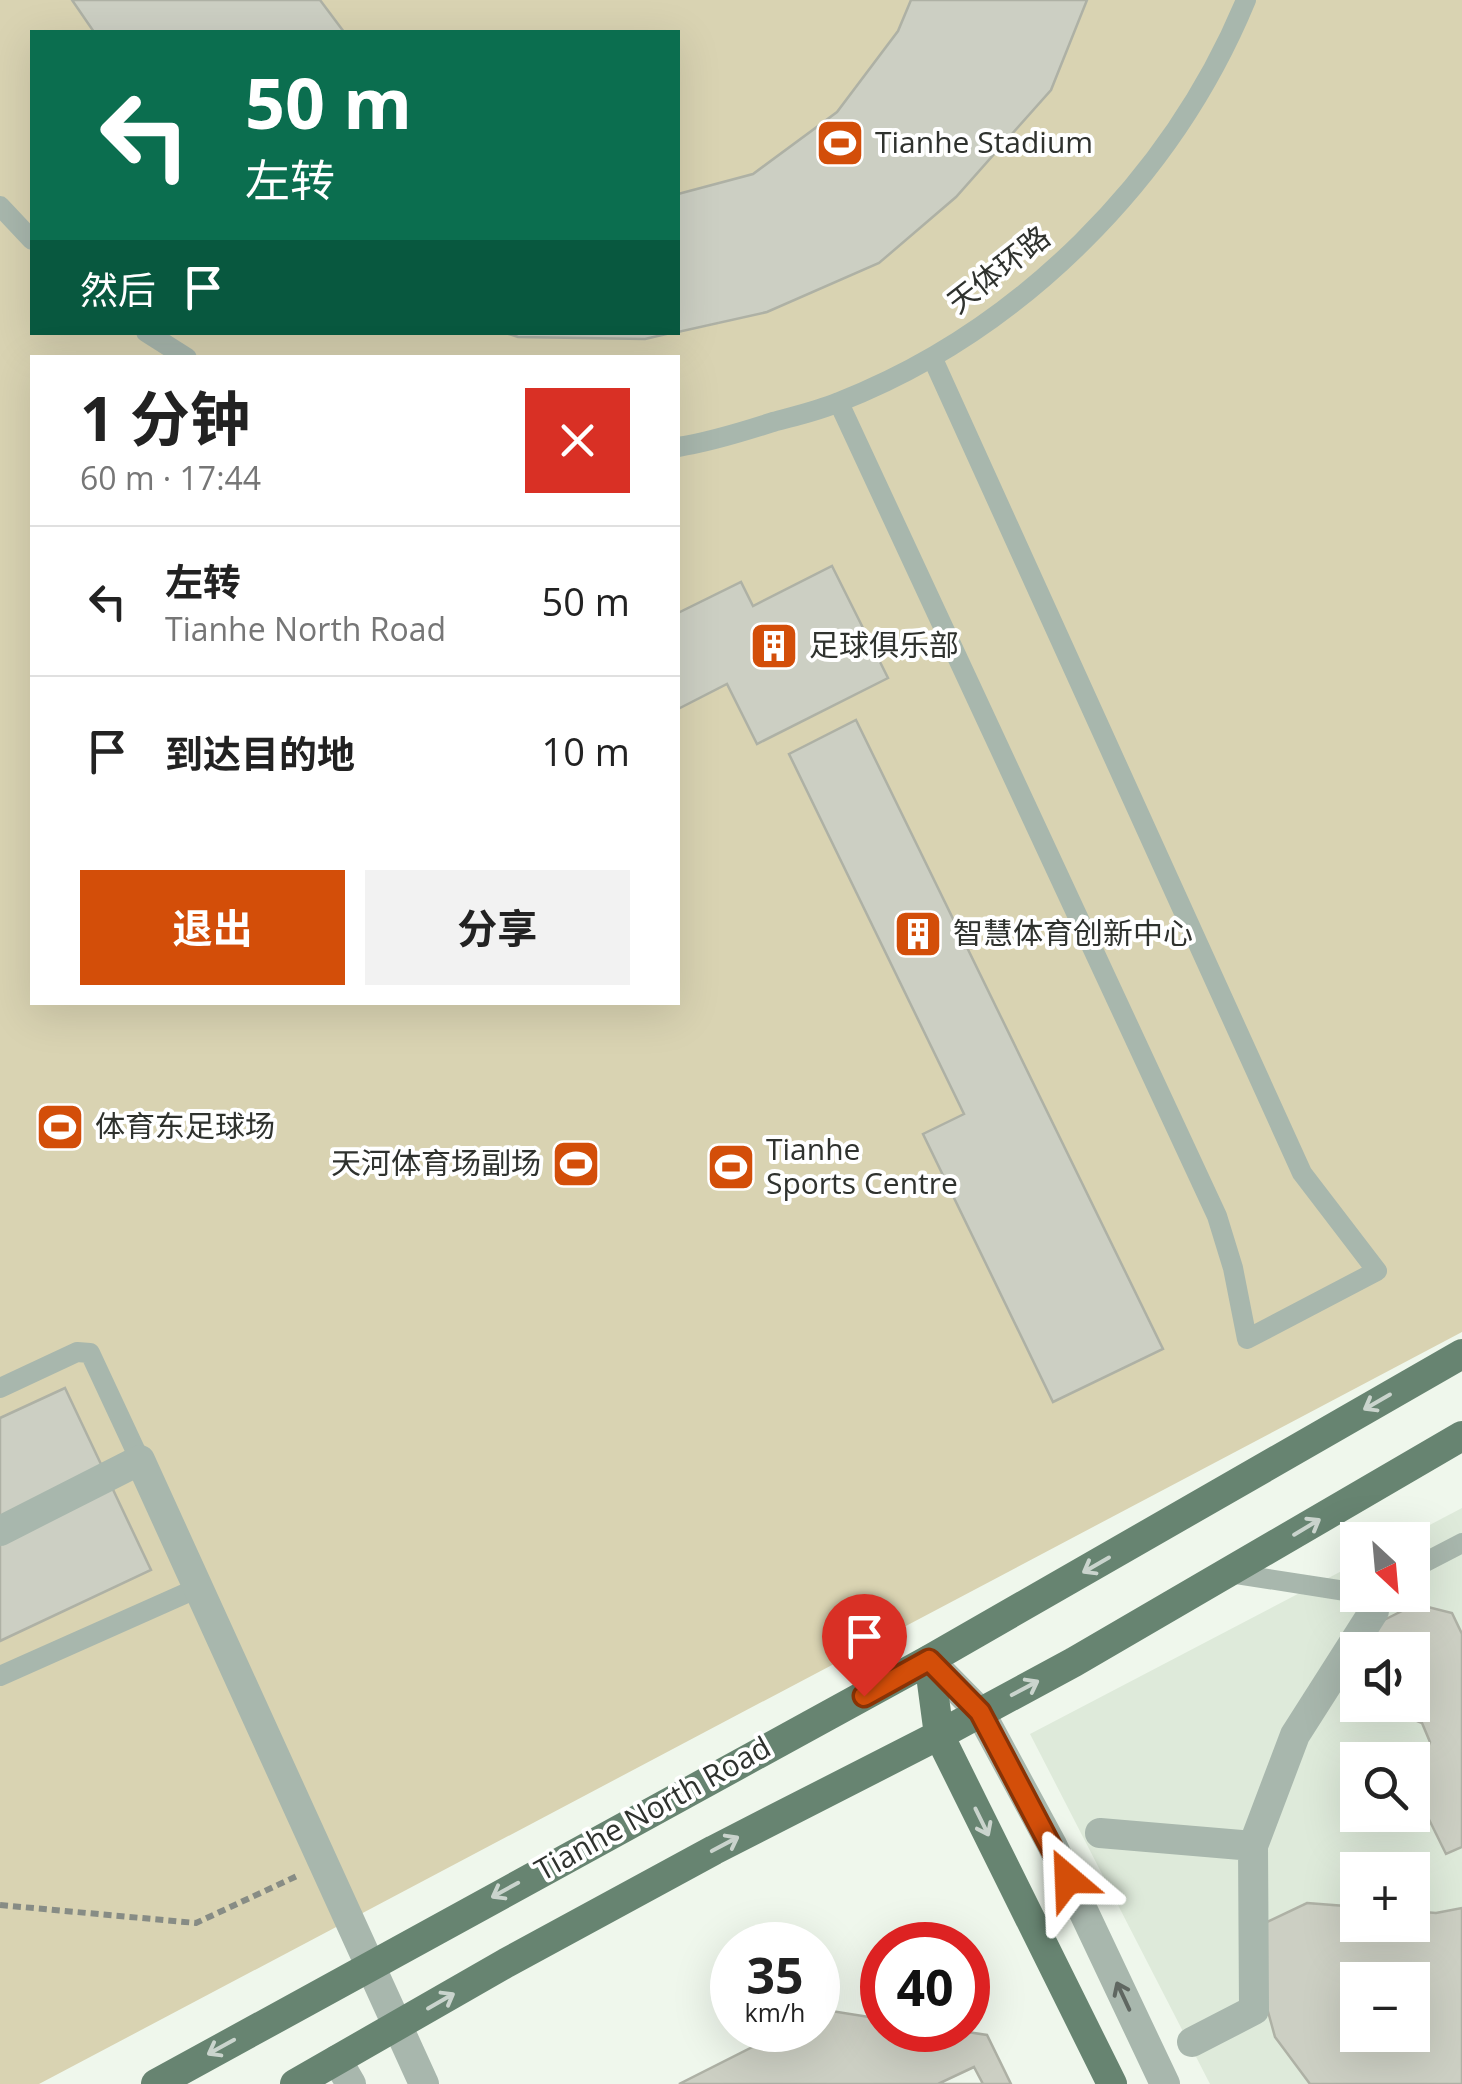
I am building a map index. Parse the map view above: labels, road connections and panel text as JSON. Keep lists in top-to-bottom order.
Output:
{
  "streets": {
    "main road": ["Tianhe North Road"],
    "lane": ["天体环路"]
  },
  "places": {
    "sports": [
      "Tianhe Stadium",
      "体育东足球场",
      "天河体育场副场",
      "Tianhe Sports Centre"
    ],
    "building": ["足球俱乐部", "智慧体育创新中心"]
  },
  "north": "bottom right",
  "page": {
    "turn": ["50 m", "左转"],
    "then": "然后",
    "heading": ["1 分钟", "60 m · 17:44"],
    "list": [
      {
        "name": "左转",
        "note": "Tianhe North Road",
        "value": "50 m"
      },
      {
        "name": "到达目的地",
        "value": "10 m"
      }
    ],
    "buttons": ["退出", "分享"],
    "map_buttons": ["+", "−"],
    "speed": "35 km/h",
    "limit": "40"
  }
}
